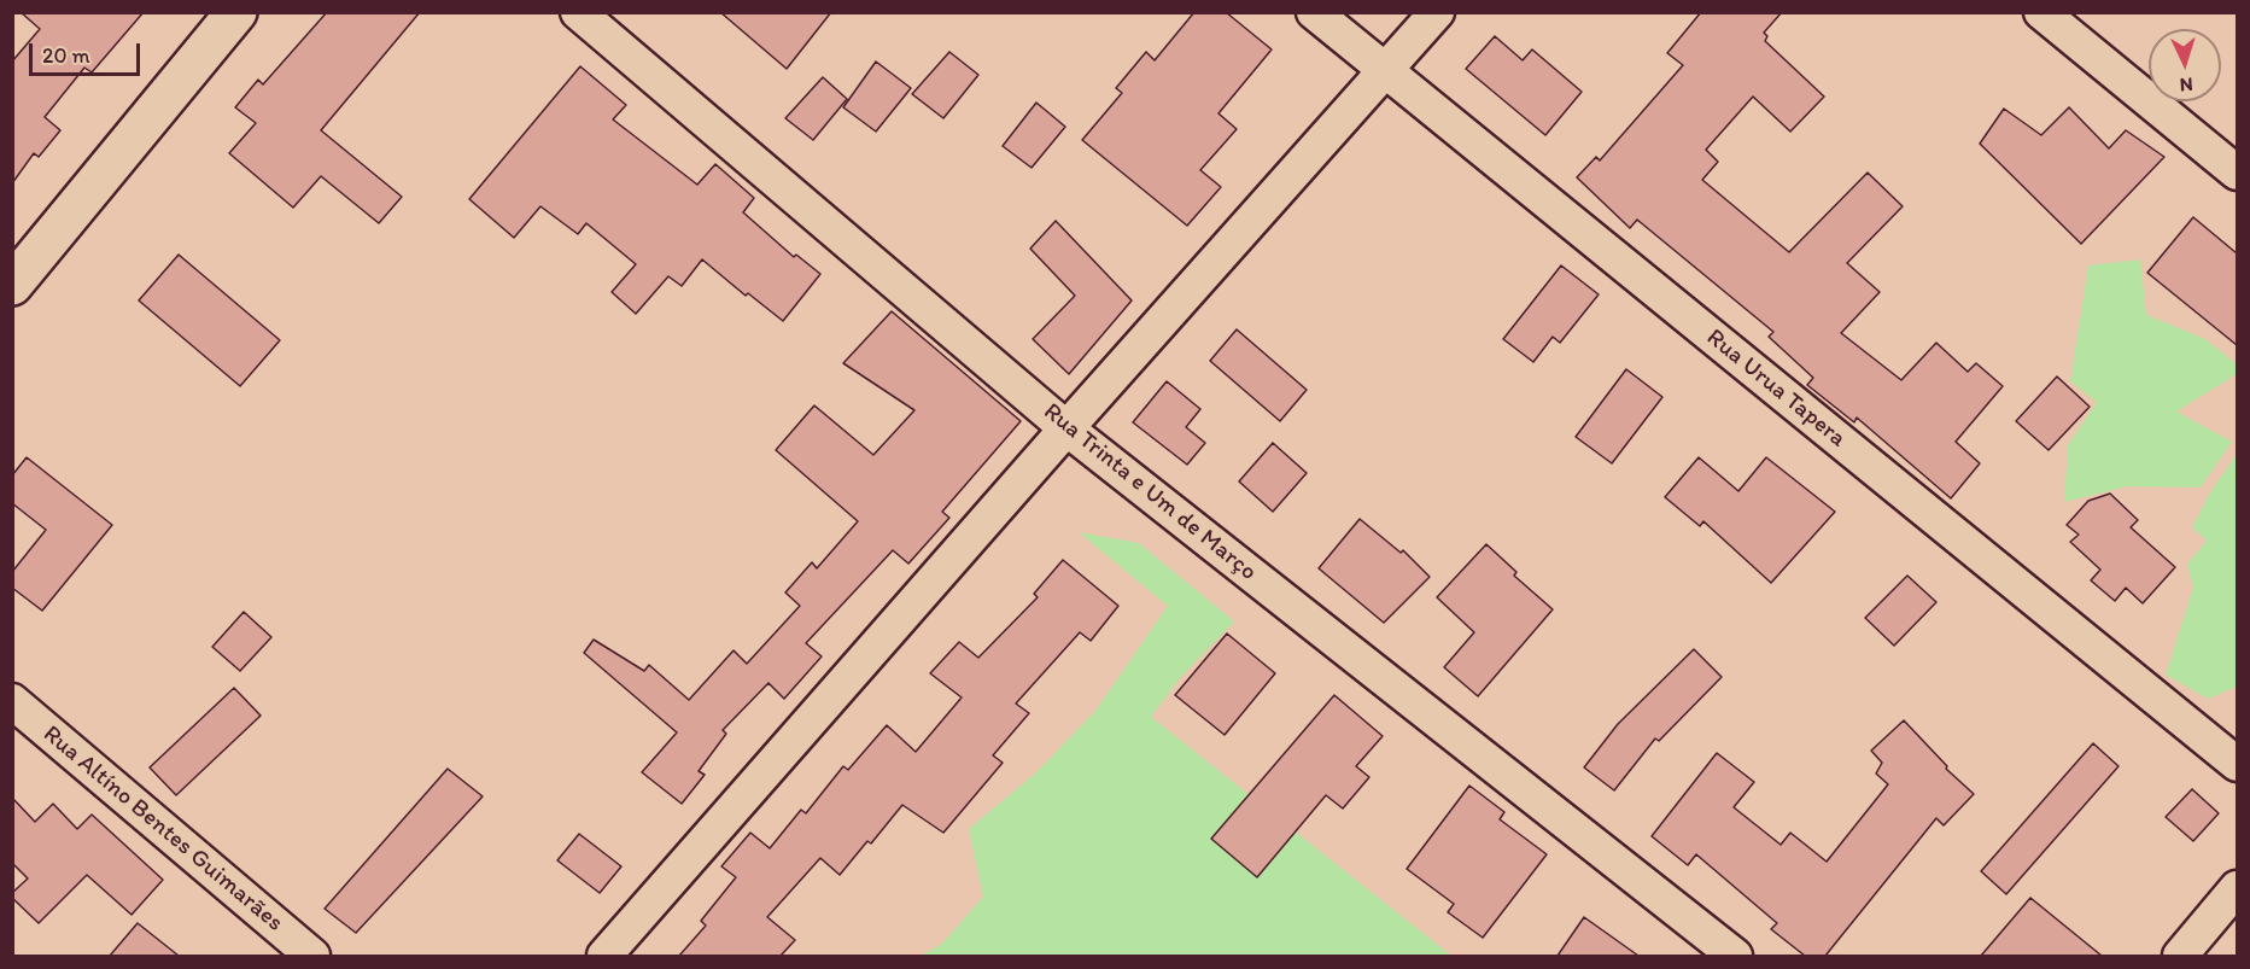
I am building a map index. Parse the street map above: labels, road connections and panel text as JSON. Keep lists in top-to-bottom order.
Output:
{
  "streets": {
    "street": ["Rua Urua Tapera", "Rua Trinta e Um de Março", "Rua Altíno Bentes Guimarães"]
  },
  "scale_bar": "20 m",
  "north": "bottom"
}
